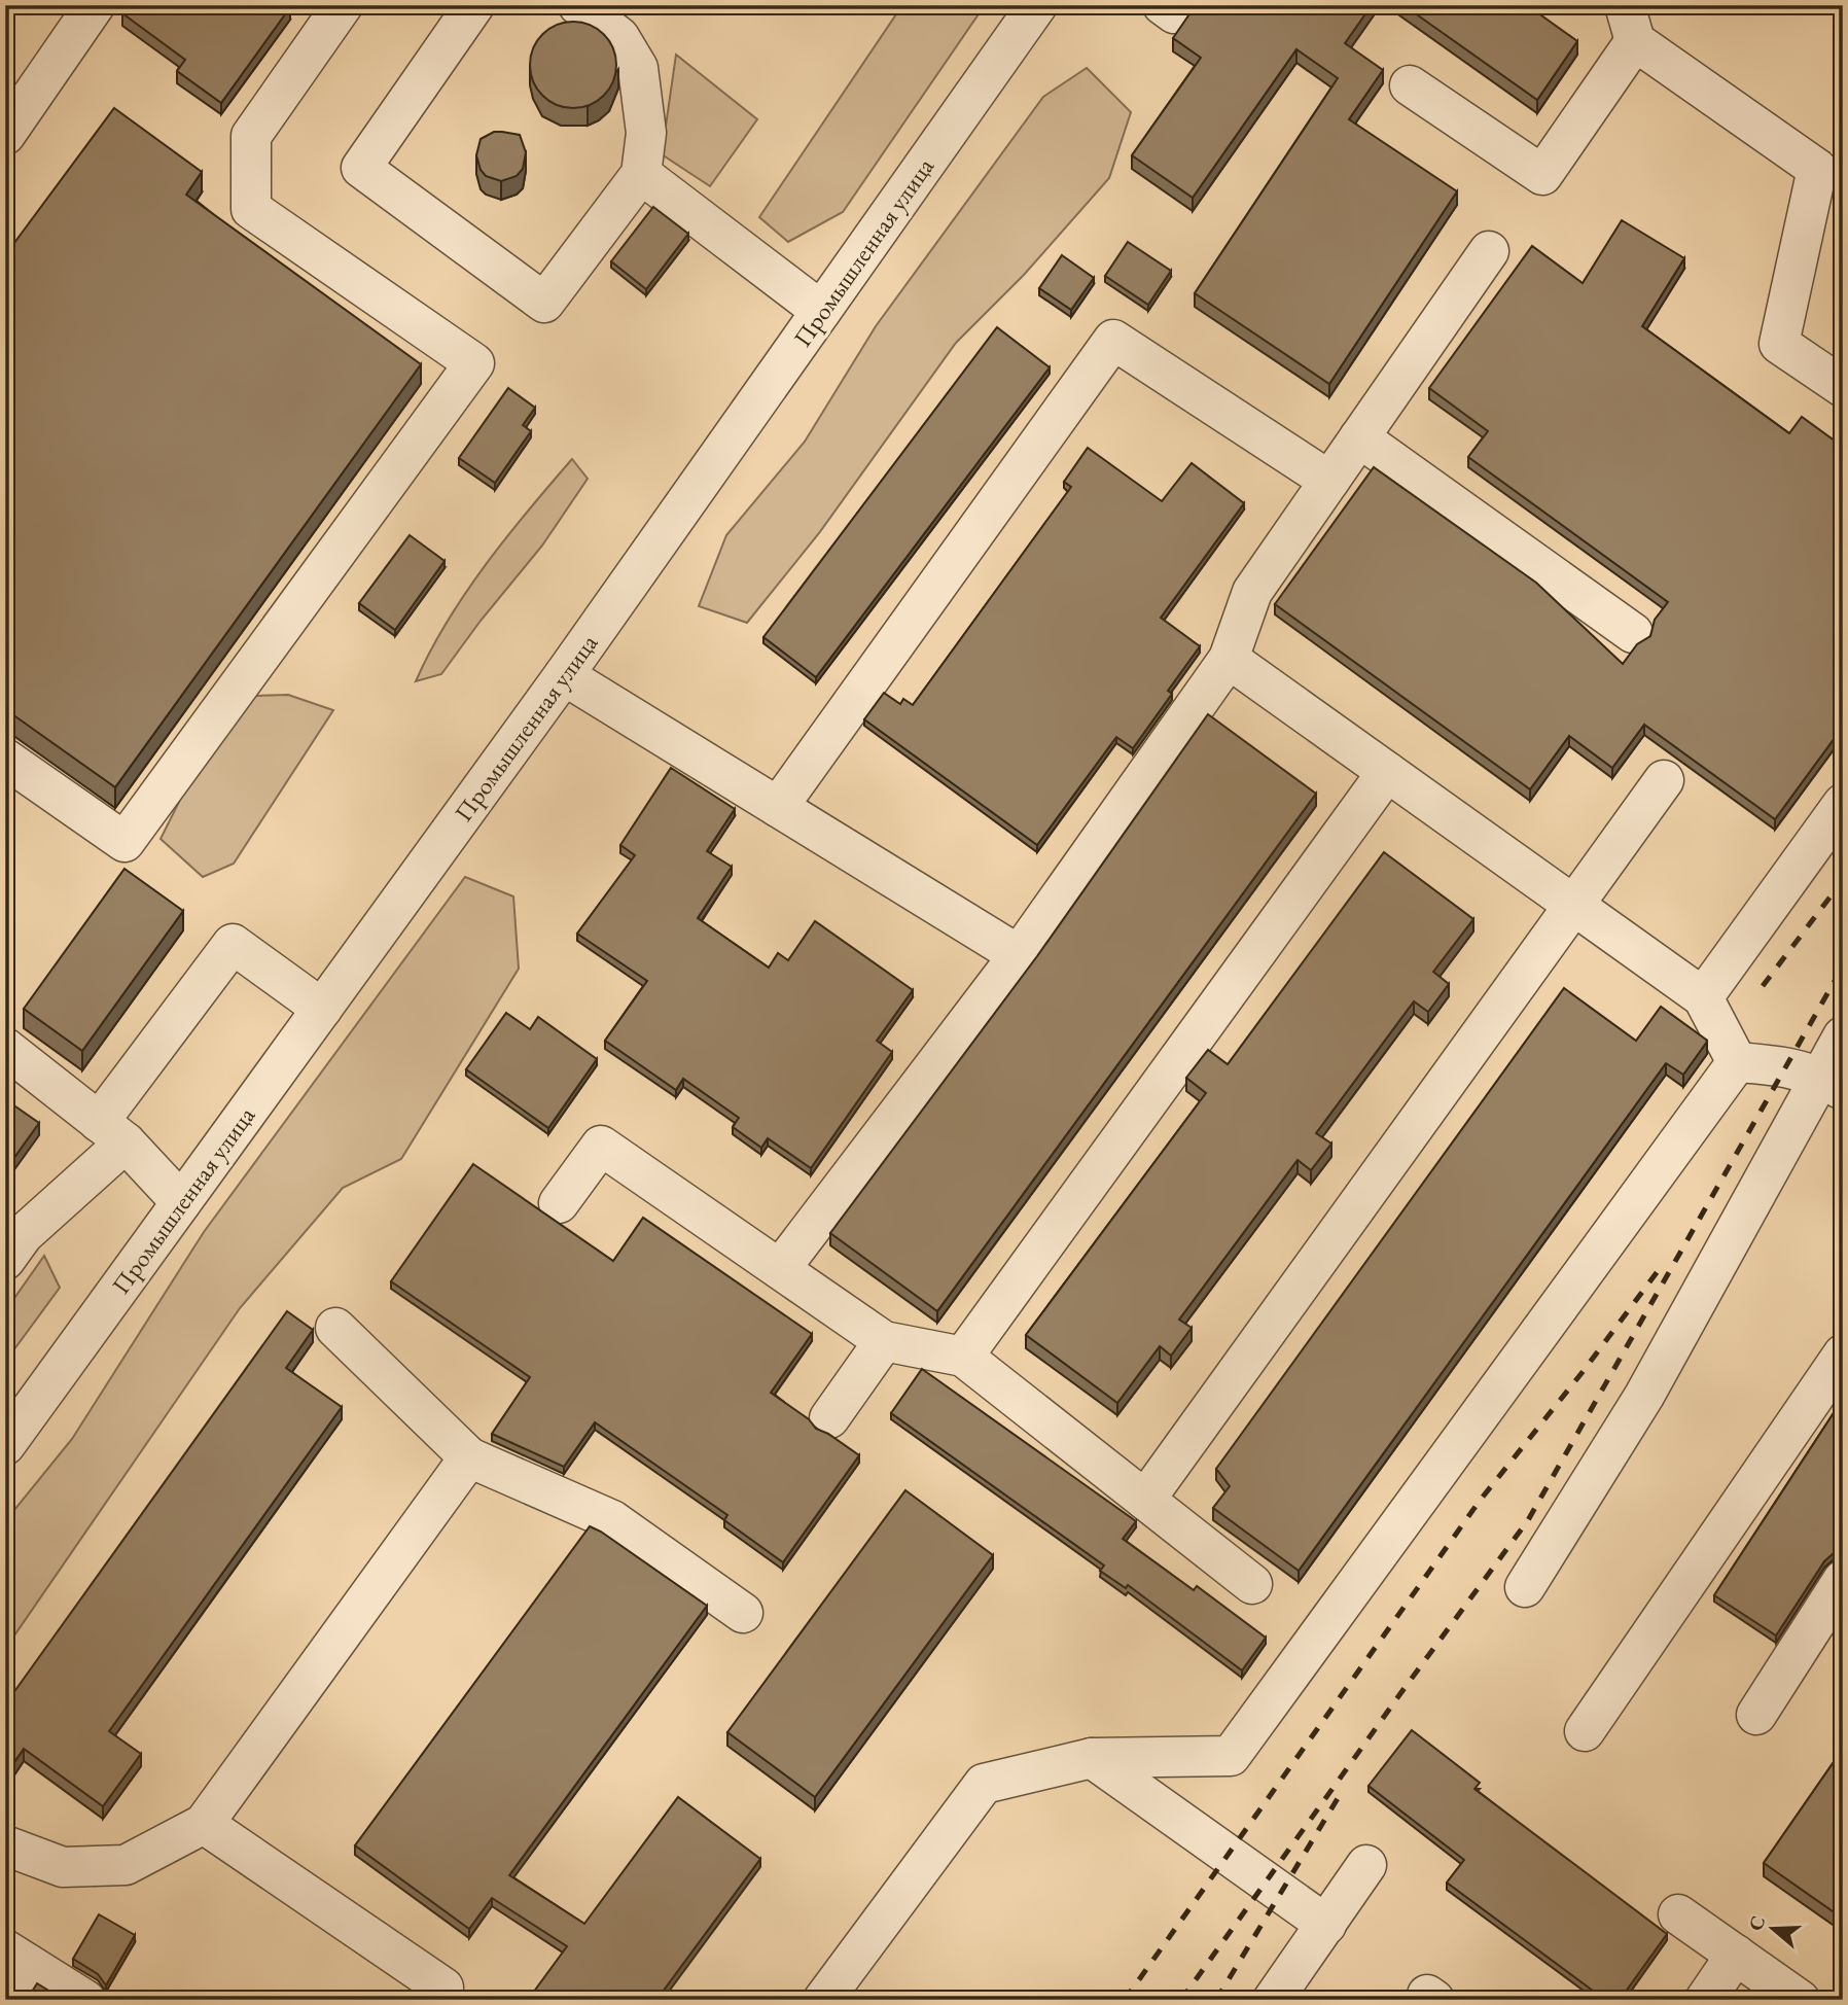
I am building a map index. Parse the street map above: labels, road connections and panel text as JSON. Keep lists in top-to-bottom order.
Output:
{
  "streets": {
    "street": ["Промышленная улица"]
  },
  "north": "left"
}
